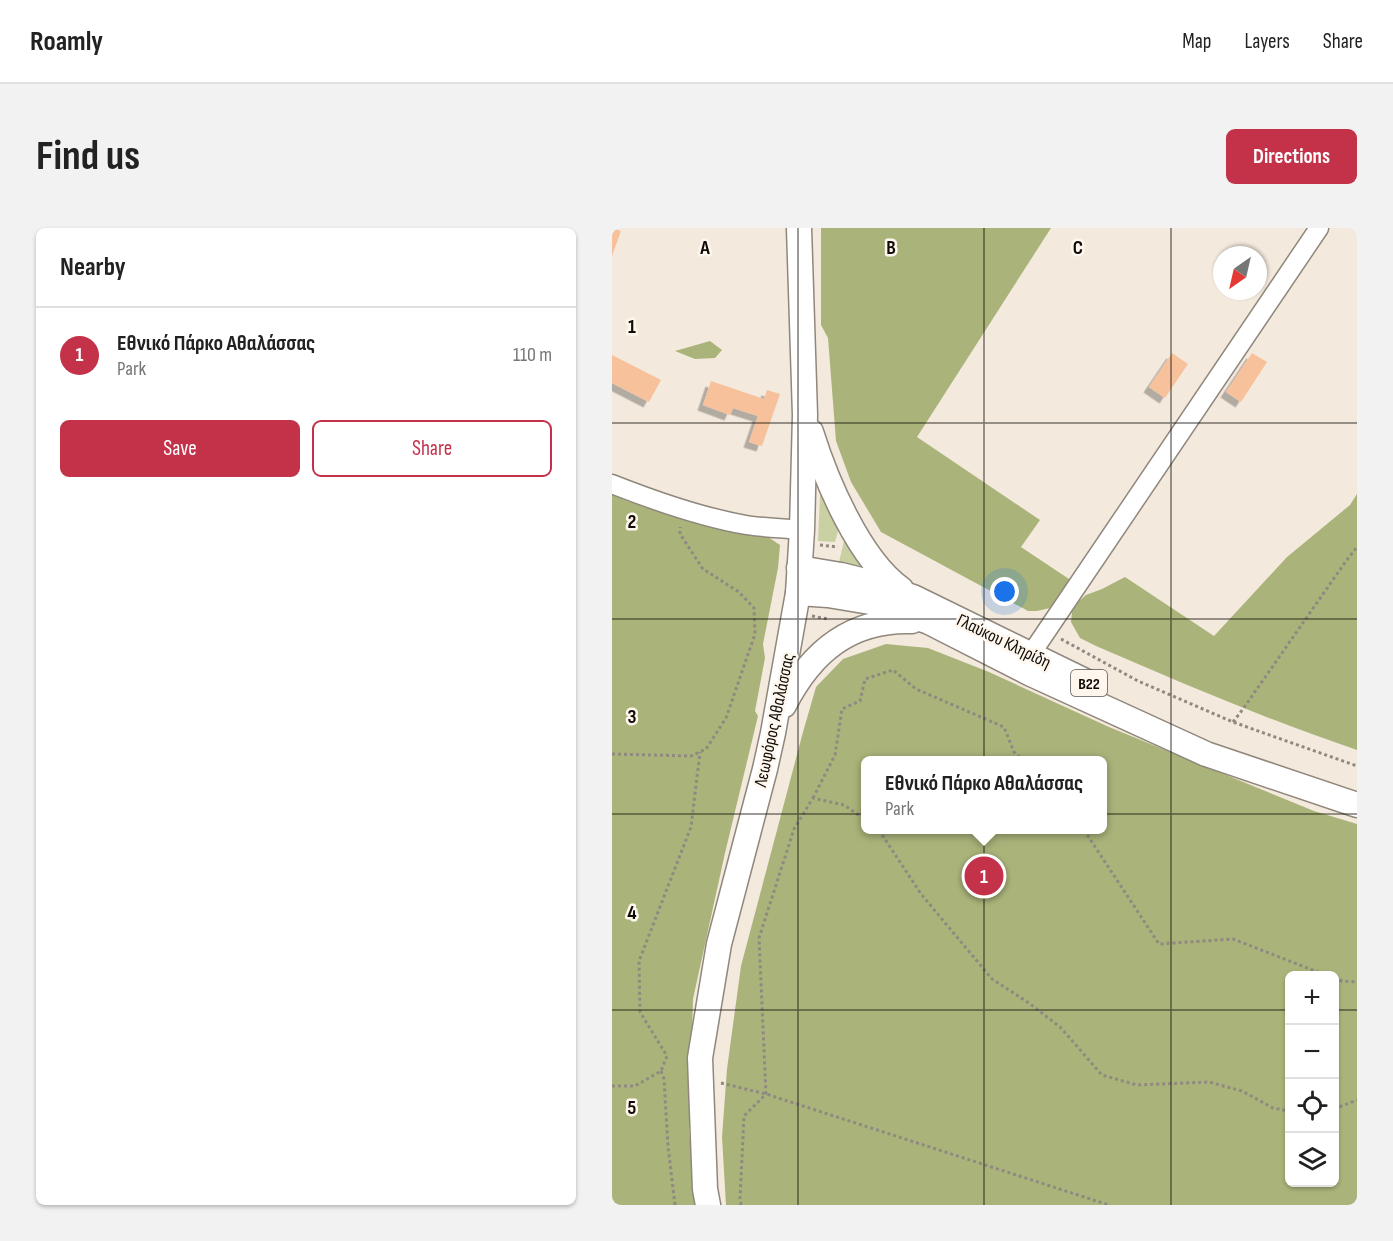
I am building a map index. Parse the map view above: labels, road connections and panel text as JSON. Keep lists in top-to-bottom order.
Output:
{
  "streets": {
    "main road": ["Γλαύκου Κληρίδη", "B22", "Λεωφόρος Αθαλάσσας"]
  },
  "crossings": [
    ["Γλαύκου Κληρίδη", "Λεωφόρος Αθαλάσσας"]
  ],
  "north": "bottom left",
  "page": {
    "header": "Roamly",
    "nav": ["Map", "Layers", "Share"],
    "buttons": [
      "Directions",
      ["Save", "Share"]
    ],
    "title": "Find us",
    "heading": "Nearby",
    "list": [
      {
        "mark": "1",
        "name": "Εθνικό Πάρκο Αθαλάσσας",
        "note": "Park",
        "value": "110 m"
      }
    ],
    "popup": ["Εθνικό Πάρκο Αθαλάσσας", "Park"],
    "pins": "1",
    "map_buttons": ["+", "−"]
  },
  "grid": {
    "columns": ["A", "B", "C"],
    "rows": [
      "1",
      "2",
      "3",
      "4",
      "5"
    ]
  }
}
